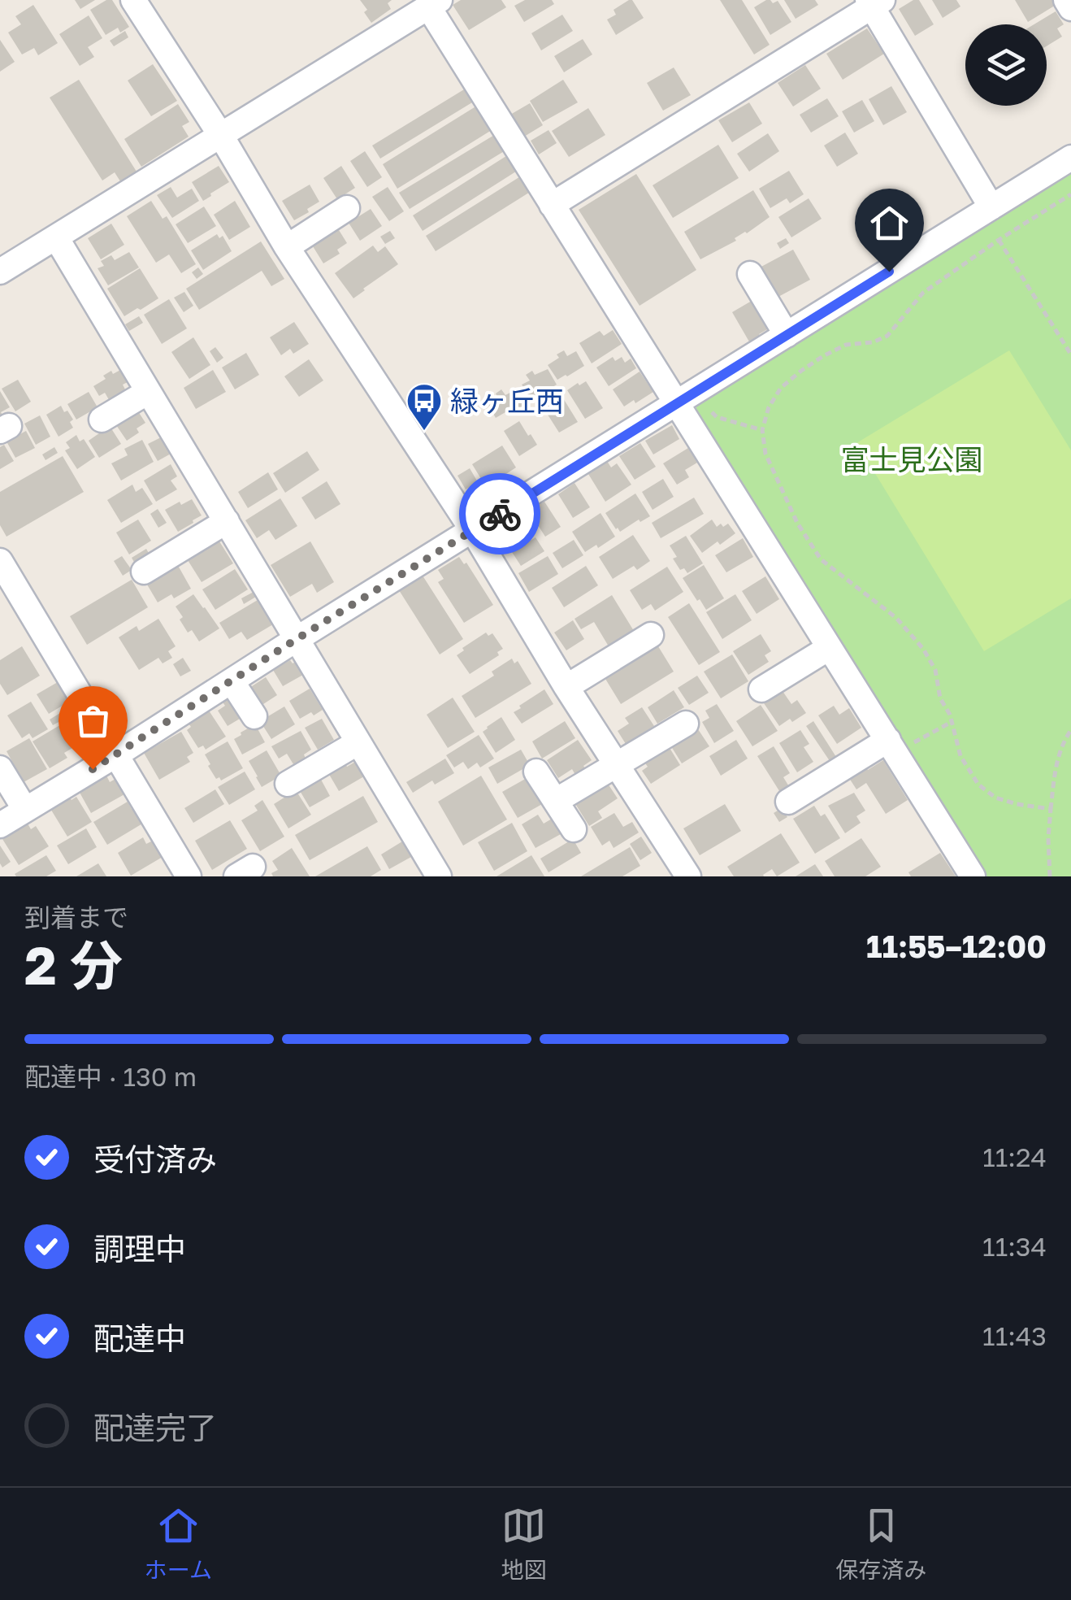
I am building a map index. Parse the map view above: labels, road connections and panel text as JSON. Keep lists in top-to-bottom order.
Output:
{
  "parks": ["富士見公園"],
  "places": {
    "bus stop": ["緑ヶ丘西"]
  },
  "page": {
    "heading": ["2 分", "到着まで", "11:55–12:00"],
    "bar": "配達中 · 130 m",
    "list": [
      ["受付済み", "11:24"],
      ["調理中", "11:34"],
      ["配達中", "11:43"],
      "配達完了"
    ],
    "tabs": ["ホーム", "地図", "保存済み"]
  }
}
